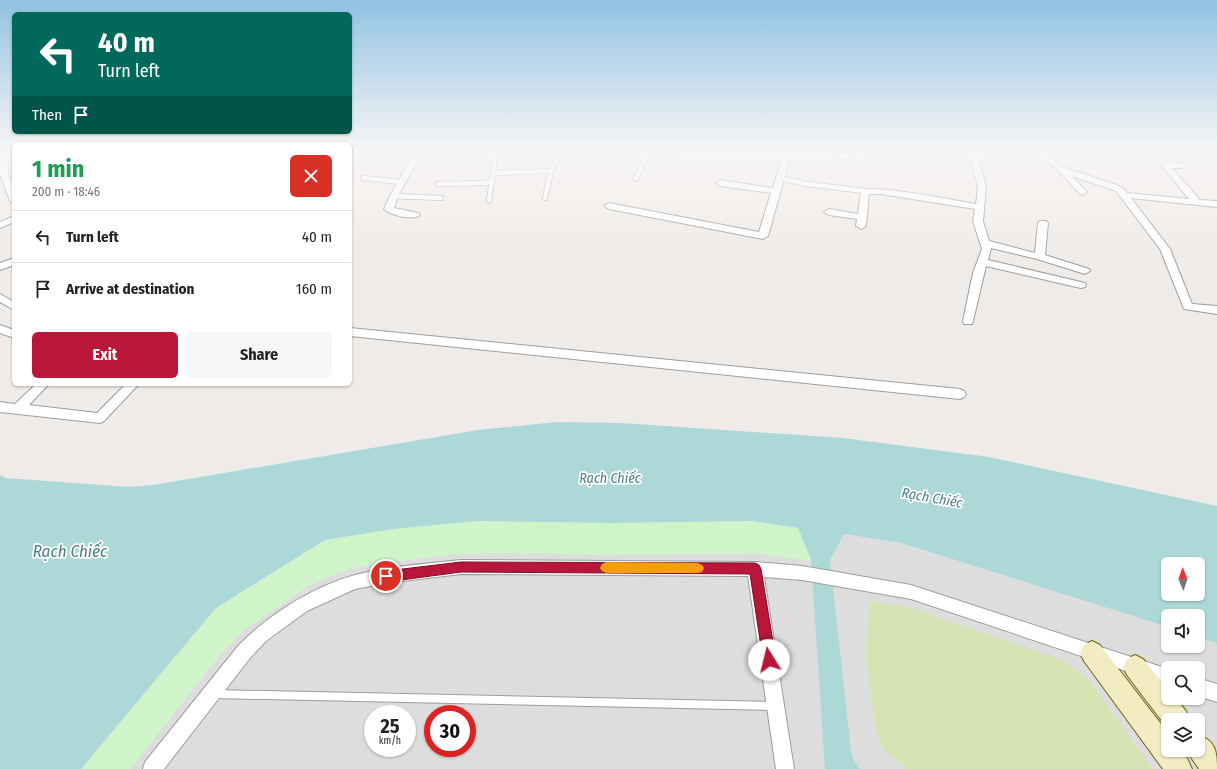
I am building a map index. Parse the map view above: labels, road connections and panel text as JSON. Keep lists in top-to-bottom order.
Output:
{
  "water": ["Rạch Chiếc"],
  "north": "top",
  "page": {
    "turn": ["40 m", "Turn left"],
    "then": "Then",
    "heading": ["1 min", "200 m · 18:46"],
    "list": [
      {
        "name": "Turn left",
        "value": "40 m"
      },
      {
        "name": "Arrive at destination",
        "value": "160 m"
      }
    ],
    "buttons": ["Exit", "Share"],
    "speed": "25 km/h",
    "limit": "30"
  }
}
